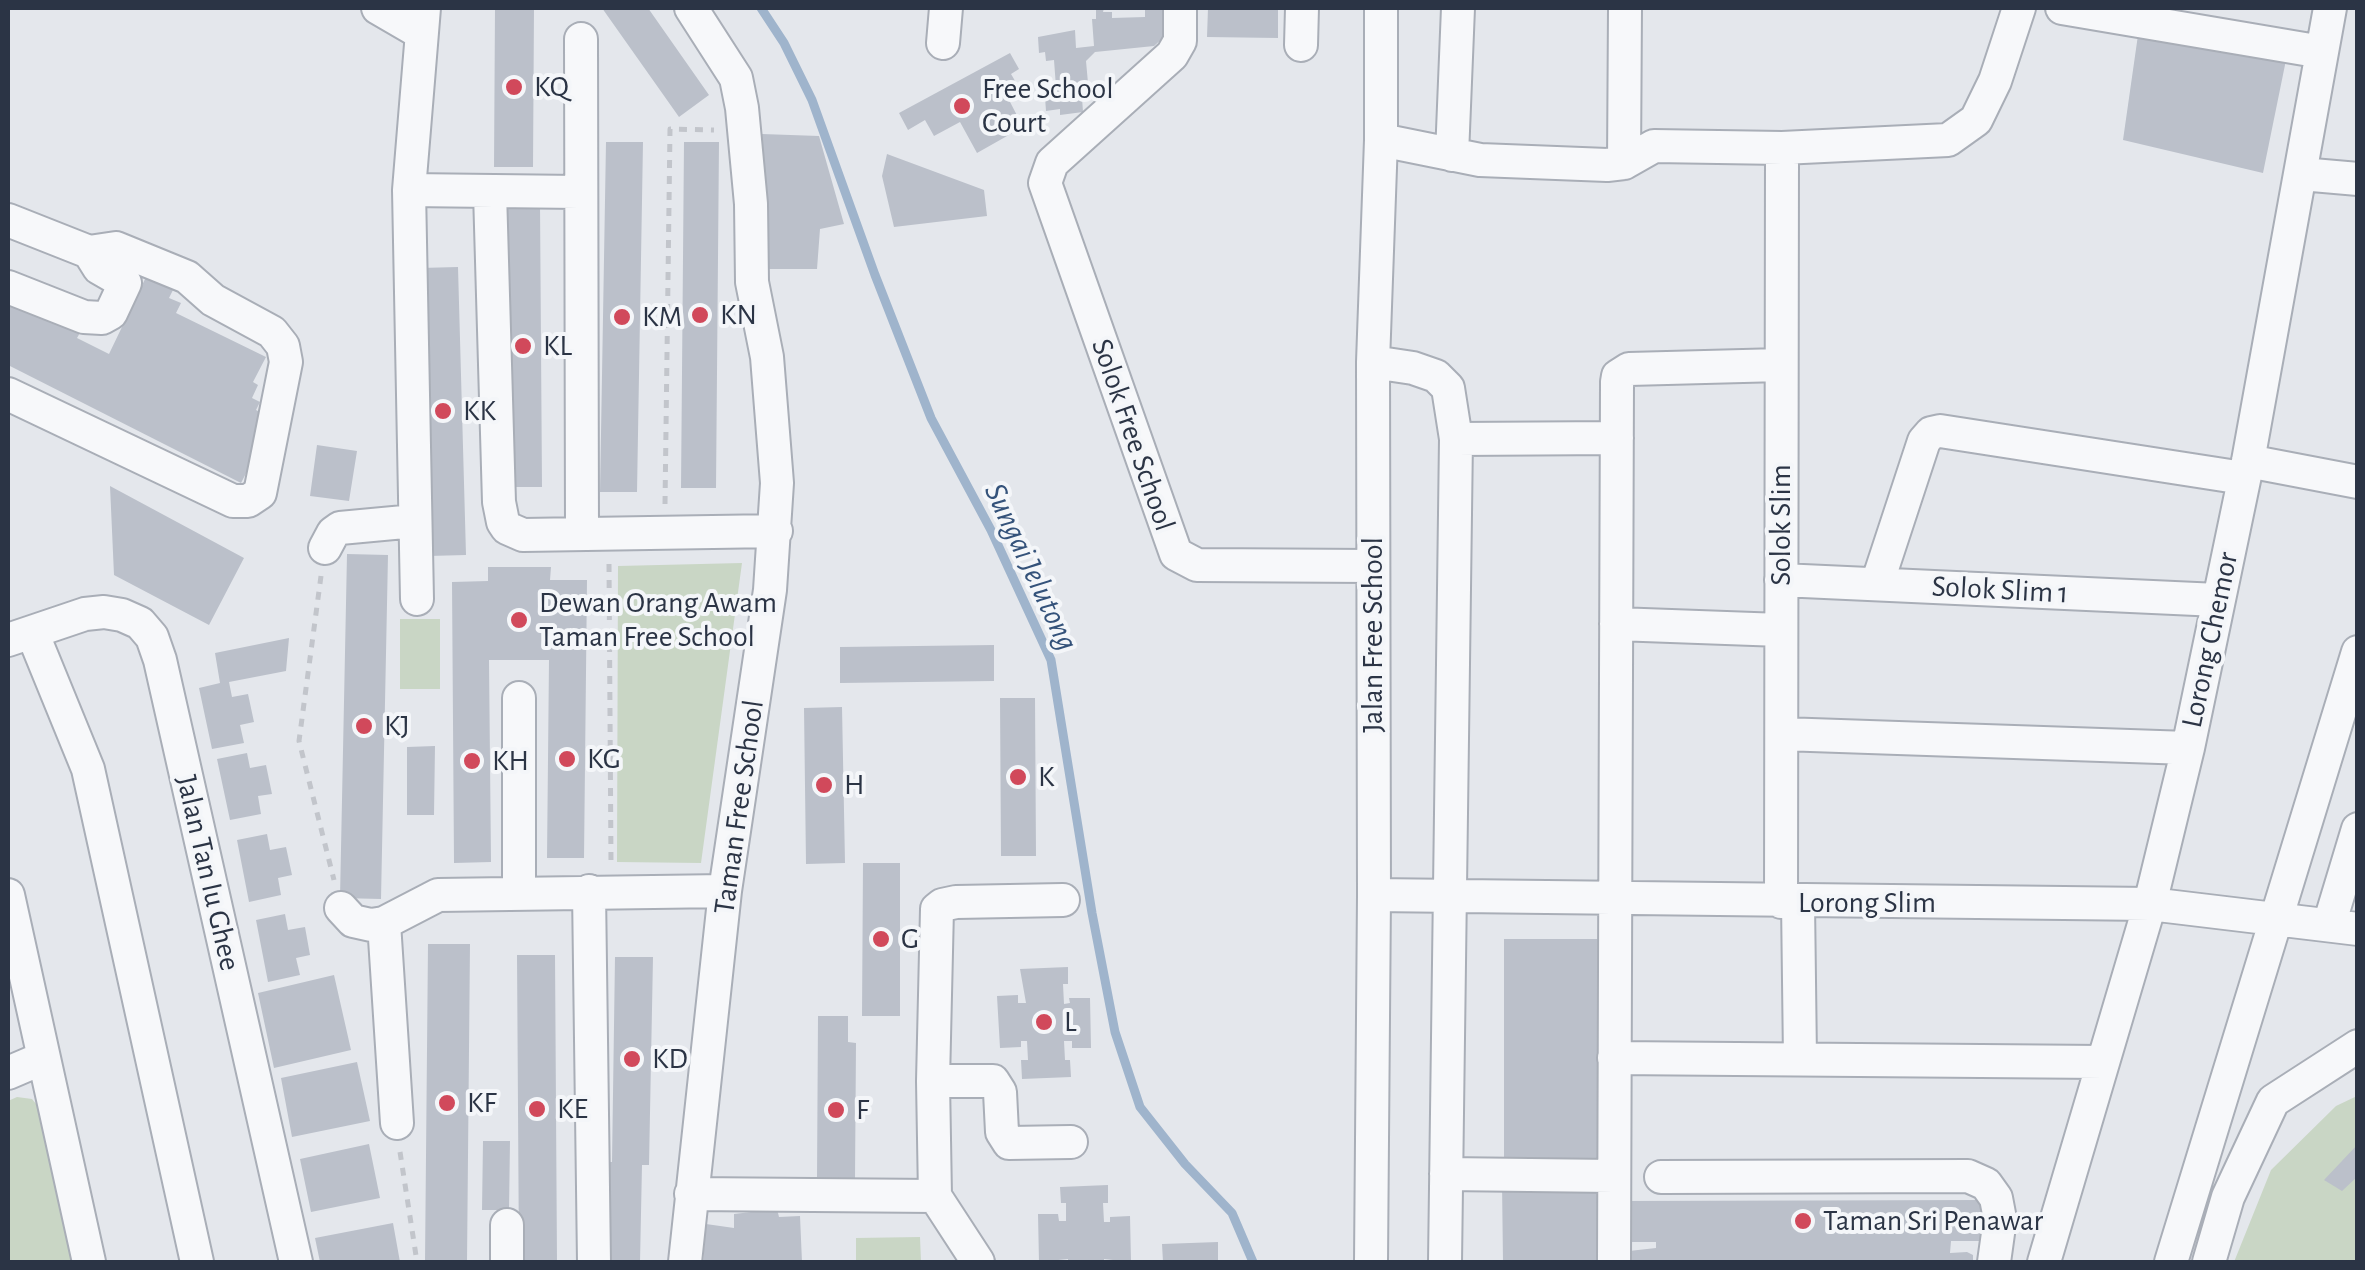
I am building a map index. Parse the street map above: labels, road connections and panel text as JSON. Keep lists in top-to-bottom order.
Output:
{
  "streets": {
    "street": [
      "Solok Free School",
      "Solok Slim",
      "Solok Slim 1",
      "Jalan Free School",
      "Lorong Chemor",
      "Taman Free School",
      "Jalan Tan Iu Ghee",
      "Lorong Slim"
    ]
  },
  "crossings": [
    ["Solok Free School", "Jalan Free School"],
    ["Solok Slim", "Solok Slim 1"],
    ["Solok Slim", "Lorong Slim"],
    ["Solok Slim 1", "Lorong Chemor"],
    ["Jalan Free School", "Lorong Slim"],
    ["Lorong Chemor", "Lorong Slim"]
  ],
  "water": ["Sungai Jelutong"],
  "places": [
    "KQ",
    "Free School Court",
    "KN",
    "KM",
    "KL",
    "KK",
    "Dewan Orang Awam Taman Free School",
    "KJ",
    "KG",
    "KH",
    "K",
    "H",
    "G",
    "L",
    "KD",
    "KF",
    "KE",
    "F",
    "Taman Sri Penawar"
  ]
}
